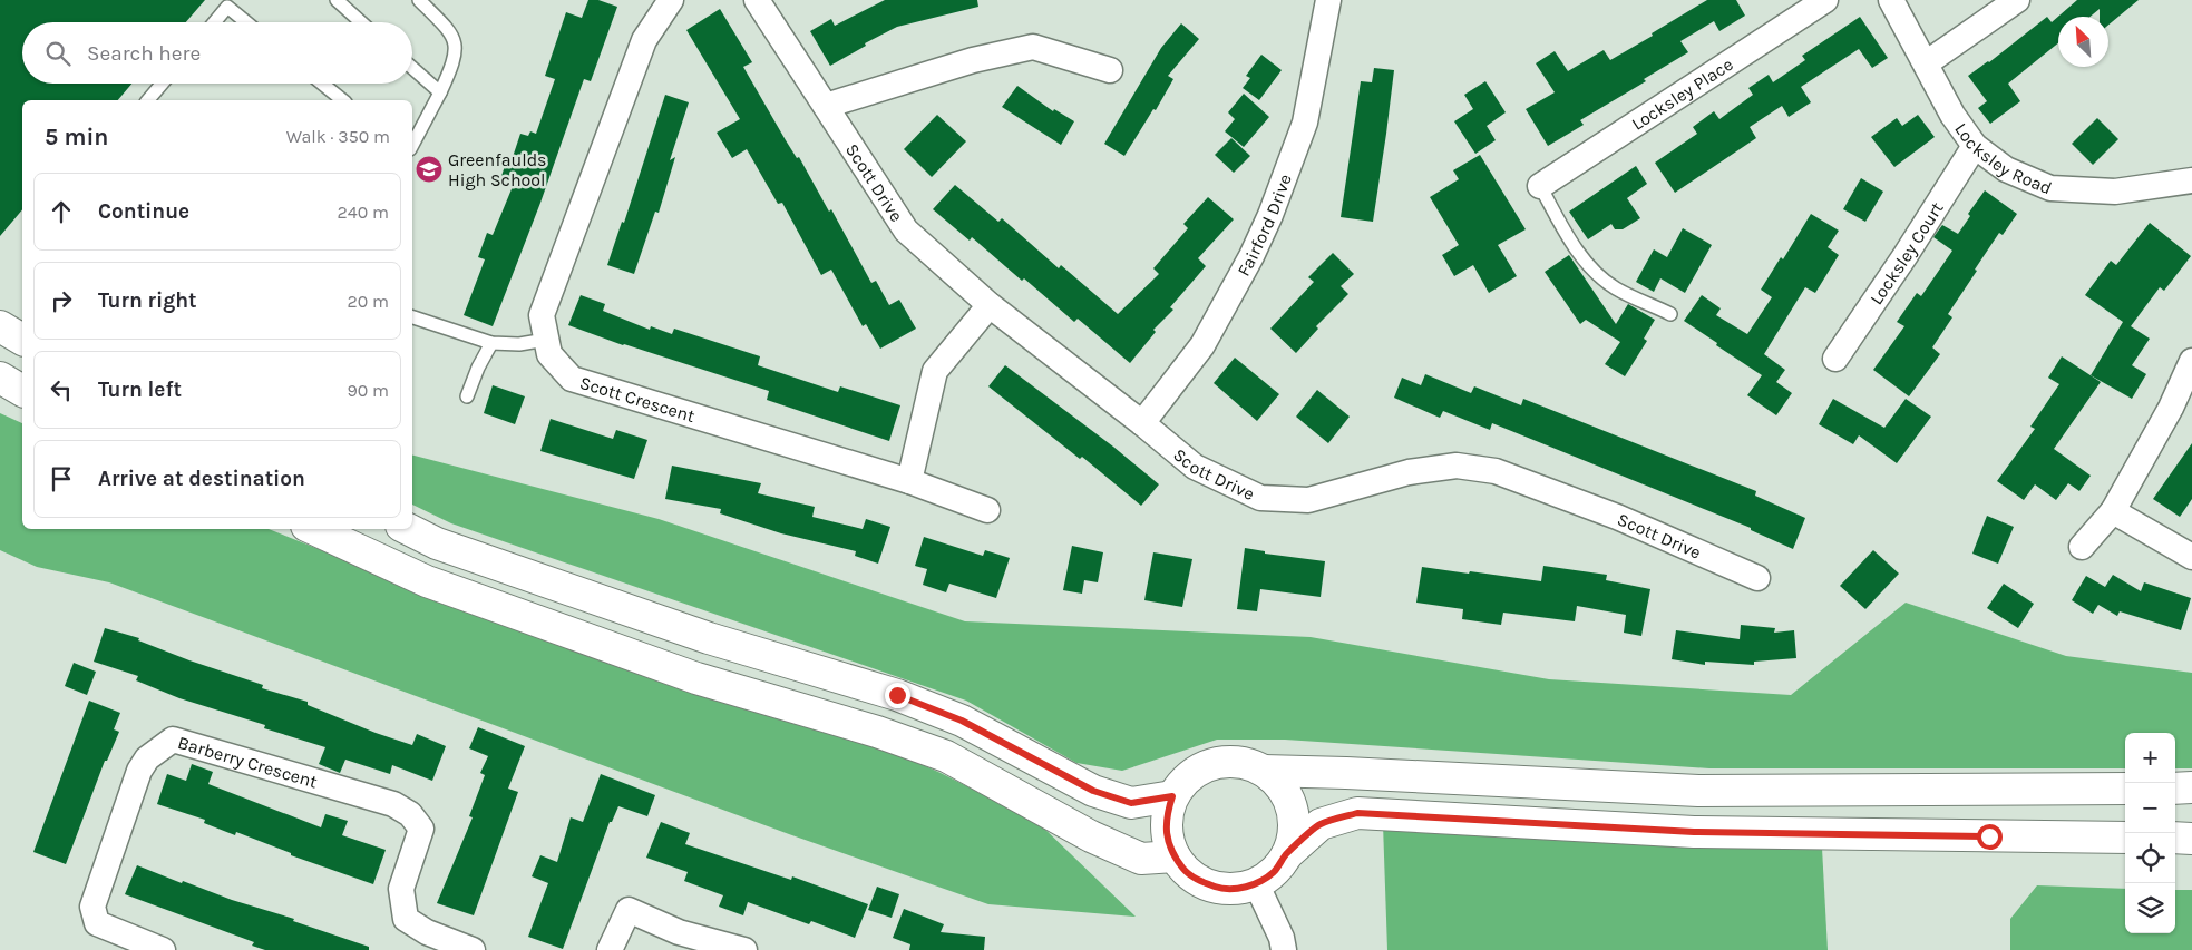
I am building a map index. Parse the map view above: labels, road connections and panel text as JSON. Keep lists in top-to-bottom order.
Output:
{
  "streets": {
    "street": [
      "Locksley Place",
      "Locksley Road",
      "Scott Drive",
      "Fairford Drive",
      "Locksley Court",
      "Scott Crescent",
      "Barberry Crescent"
    ]
  },
  "crossings": [
    ["Locksley Road", "Locksley Court"],
    ["Scott Drive", "Fairford Drive"]
  ],
  "places": {
    "school or university": ["Greenfaulds High School"]
  },
  "north": "top left",
  "page": {
    "search": "Search here",
    "heading": ["5 min", "Walk · 350 m"],
    "list": [
      ["Continue", "240 m"],
      ["Turn right", "20 m"],
      ["Turn left", "90 m"],
      "Arrive at destination"
    ],
    "map_buttons": ["+", "−"]
  }
}
